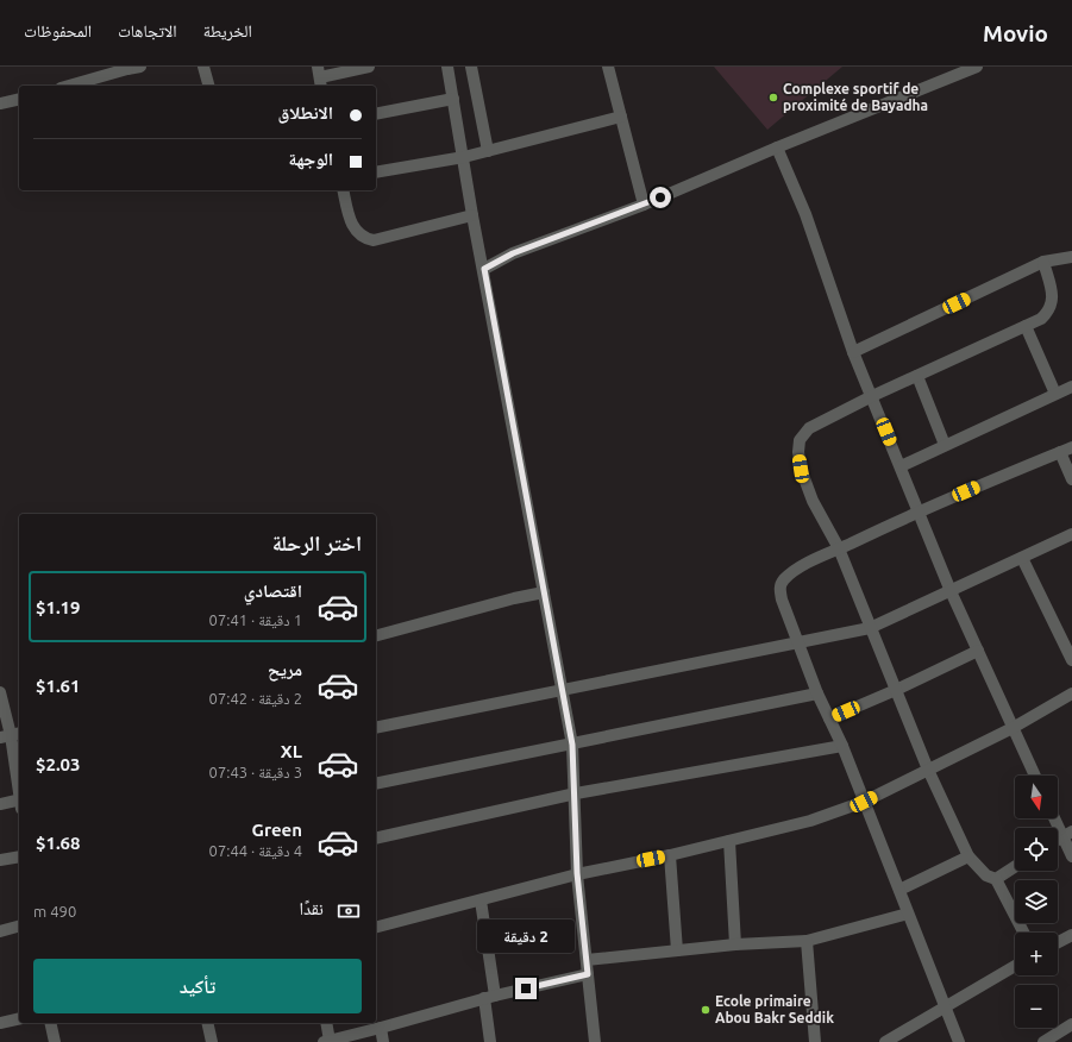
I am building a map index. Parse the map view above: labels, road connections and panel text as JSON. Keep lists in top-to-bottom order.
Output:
{
  "places": ["Complexe sportif de proximité de Bayadha", "Ecole primaire Abou Bakr Seddik"],
  "north": "bottom",
  "page": {
    "header": "Movio",
    "nav": ["الخريطة", "الاتجاهات", "المحفوظات"],
    "banner": ["الانطلاق", "الوجهة"],
    "heading": "اختر الرحلة",
    "list": [
      {
        "name": "اقتصادي",
        "note": "1 دقيقة · 07:41",
        "value": "$1.19"
      },
      {
        "name": "مريح",
        "note": "2 دقيقة · 07:42",
        "value": "$1.61"
      },
      {
        "name": "XL",
        "note": "3 دقيقة · 07:43",
        "value": "$2.03"
      },
      {
        "name": "Green",
        "note": "4 دقيقة · 07:44",
        "value": "$1.68"
      }
    ],
    "map_buttons": ["+", "−"],
    "pay": ["نقدًا", "490 m"],
    "bubble": "2 دقيقة",
    "buttons": "تأكيد"
  }
}
